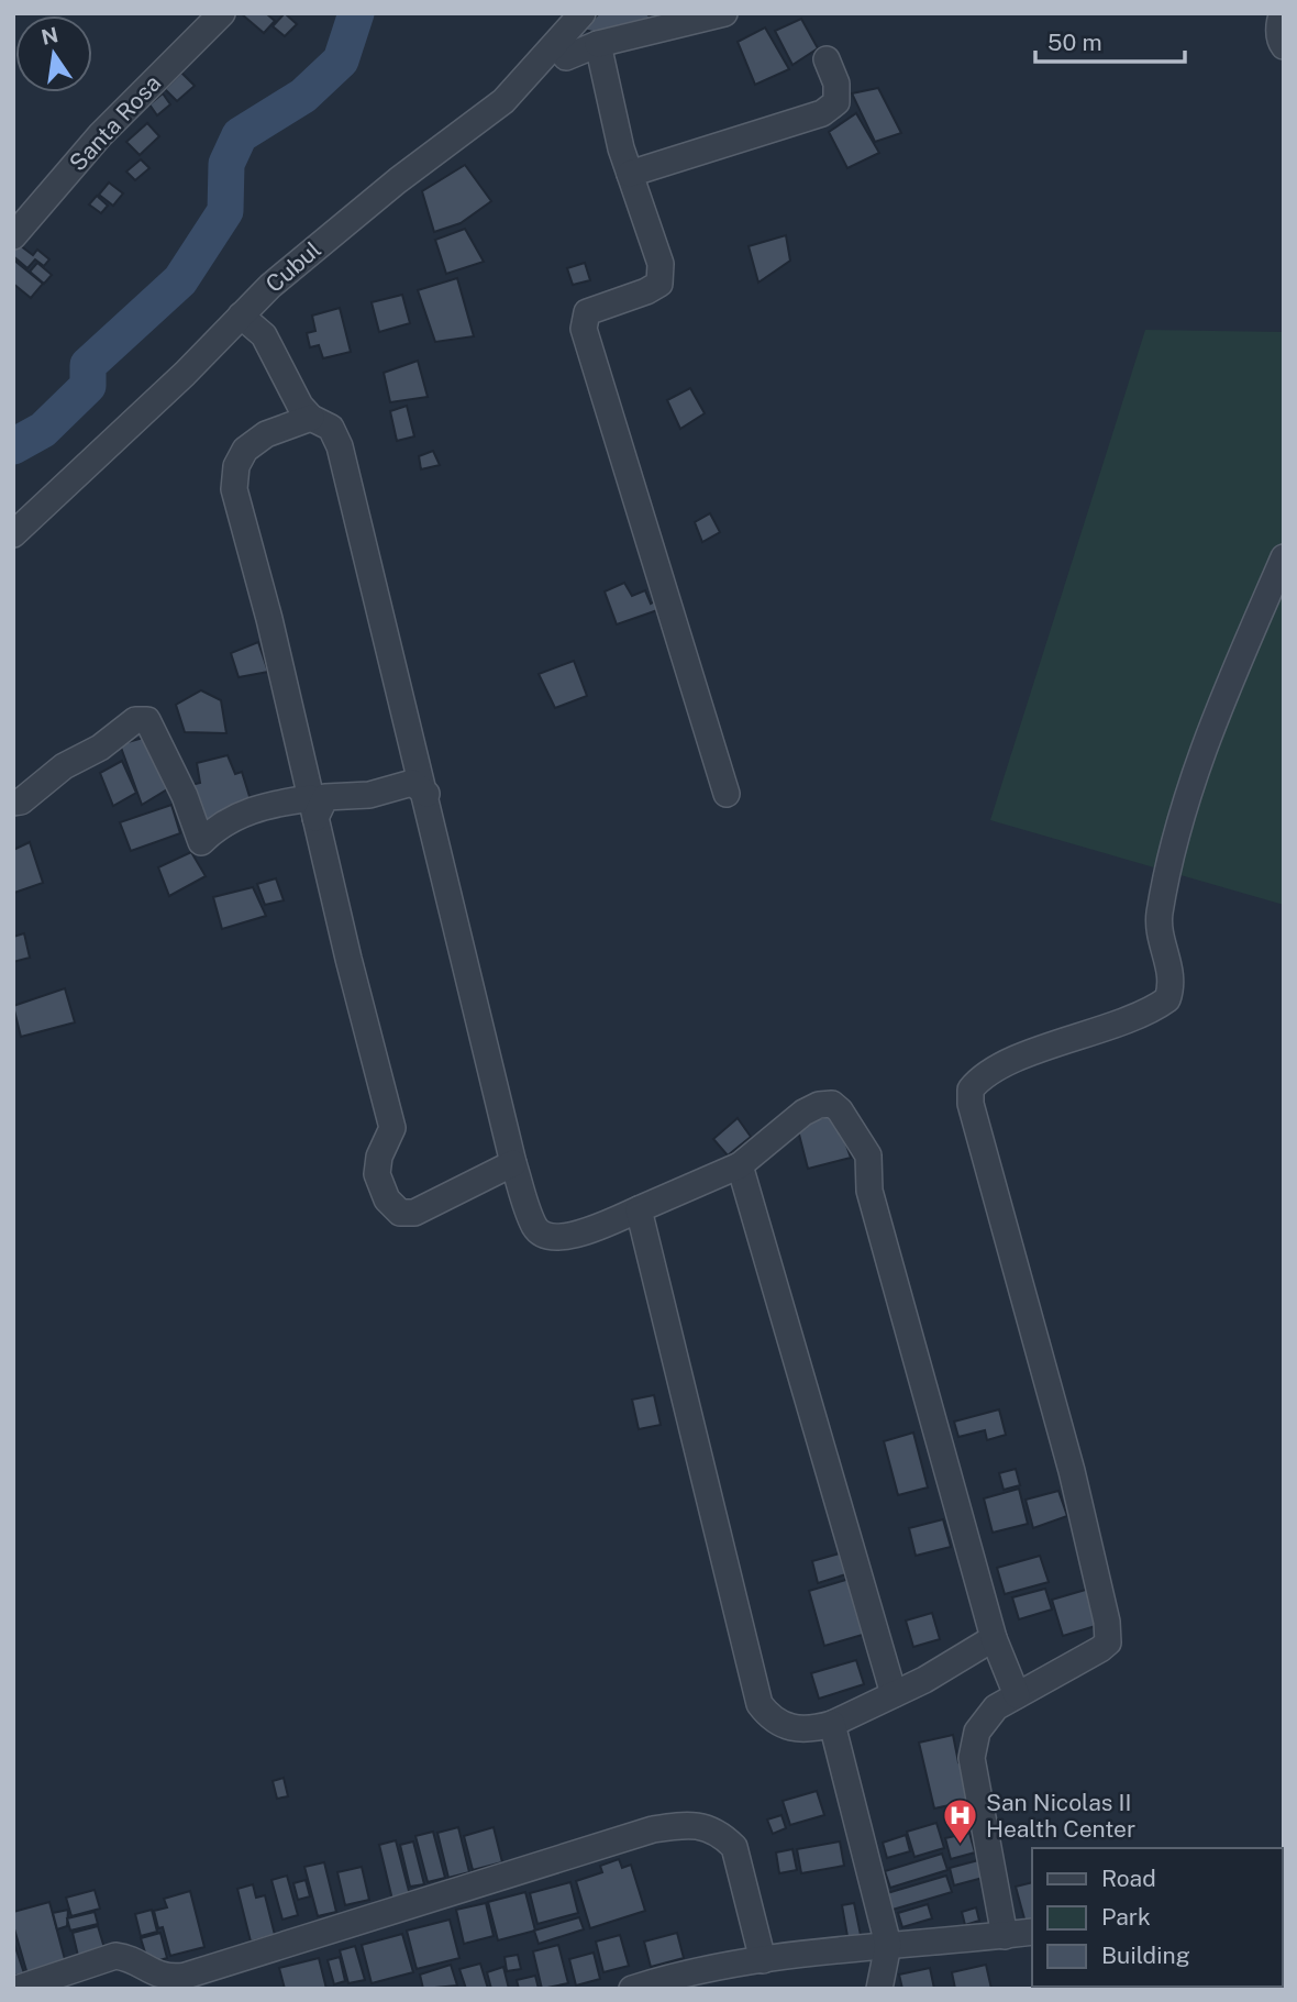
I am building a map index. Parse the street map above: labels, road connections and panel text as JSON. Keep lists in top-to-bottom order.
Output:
{
  "streets": {
    "street": ["Santa Rosa", "Cubul"]
  },
  "places": {
    "hospital": ["San Nicolas II Health Center"]
  },
  "legend": ["Road", "Park", "Building"],
  "scale_bar": "50 m",
  "north": "top"
}
